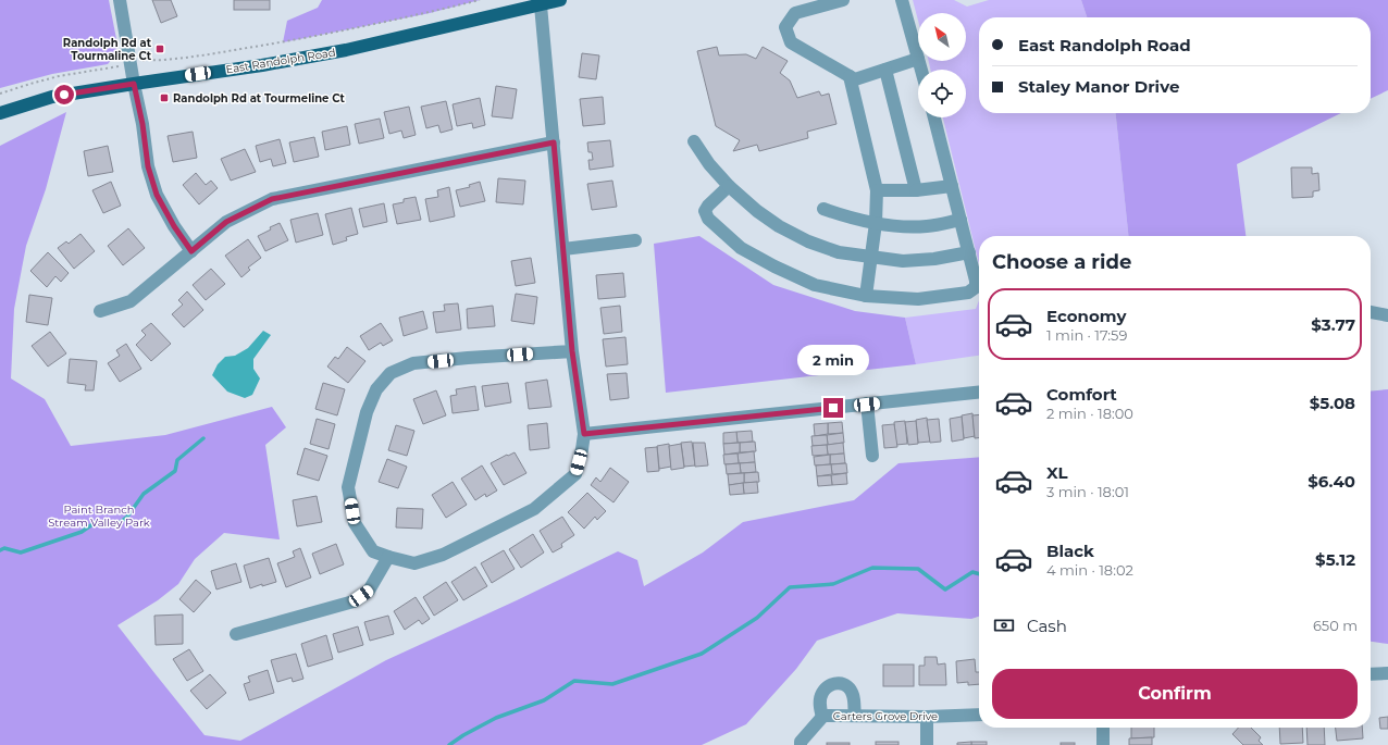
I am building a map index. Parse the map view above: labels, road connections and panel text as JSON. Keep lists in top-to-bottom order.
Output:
{
  "streets": {
    "main road": ["East Randolph Road"],
    "street": ["Carters Grove Drive"]
  },
  "parks": ["Paint Branch Stream Valley Park"],
  "places": {
    "transit": ["Randolph Rd at Tourmaline Ct", "Randolph Rd at Tourmeline Ct"]
  },
  "north": "top left",
  "page": {
    "banner": ["East Randolph Road", "Staley Manor Drive"],
    "heading": "Choose a ride",
    "list": [
      {
        "name": "Economy",
        "note": "1 min · 17:59",
        "value": "$3.77"
      },
      {
        "name": "Comfort",
        "note": "2 min · 18:00",
        "value": "$5.08"
      },
      {
        "name": "XL",
        "note": "3 min · 18:01",
        "value": "$6.40"
      },
      {
        "name": "Black",
        "note": "4 min · 18:02",
        "value": "$5.12"
      }
    ],
    "bubble": "2 min",
    "pay": ["Cash", "650 m"],
    "buttons": "Confirm"
  }
}
